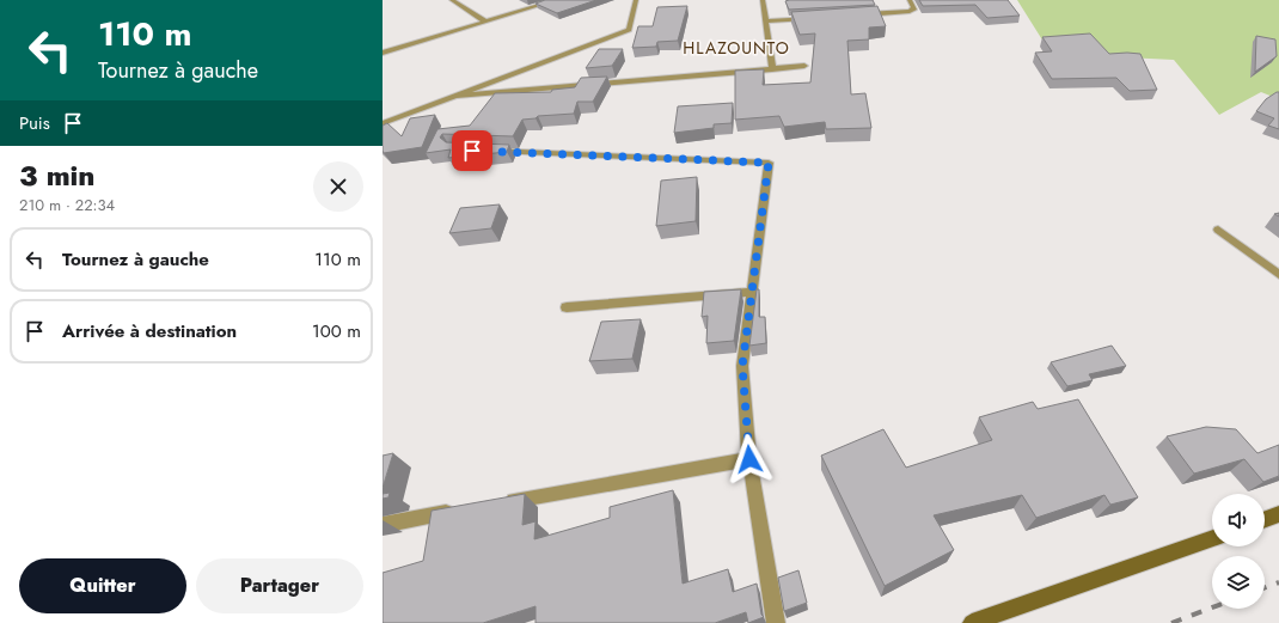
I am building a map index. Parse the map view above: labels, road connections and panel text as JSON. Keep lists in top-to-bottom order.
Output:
{
  "districts": ["HLAZOUNTO"],
  "page": {
    "turn": ["110 m", "Tournez à gauche"],
    "then": "Puis",
    "heading": ["3 min", "210 m · 22:34"],
    "list": [
      {
        "name": "Tournez à gauche",
        "value": "110 m"
      },
      {
        "name": "Arrivée à destination",
        "value": "100 m"
      }
    ],
    "buttons": ["Quitter", "Partager"]
  }
}
